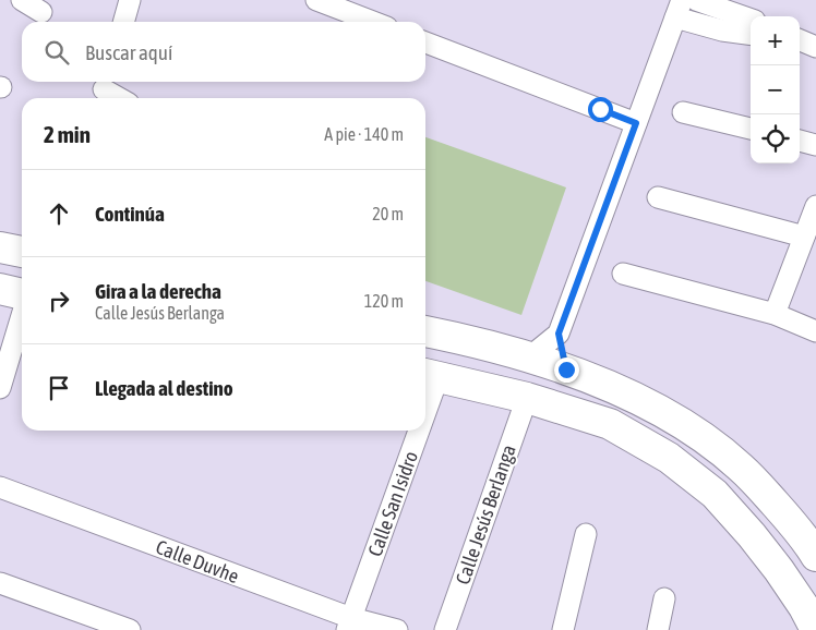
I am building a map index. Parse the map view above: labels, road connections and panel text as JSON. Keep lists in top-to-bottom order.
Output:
{
  "streets": {
    "street": ["Calle San Isidro", "Calle Jesús Berlanga", "Calle Duvhe"]
  },
  "crossings": [
    ["Calle San Isidro", "Calle Duvhe"]
  ],
  "page": {
    "map_buttons": ["+", "−"],
    "search": "Buscar aquí",
    "heading": ["2 min", "A pie · 140 m"],
    "list": [
      ["Continúa", "20 m"],
      ["Gira a la derecha", "Calle Jesús Berlanga", "120 m"],
      "Llegada al destino"
    ]
  }
}
